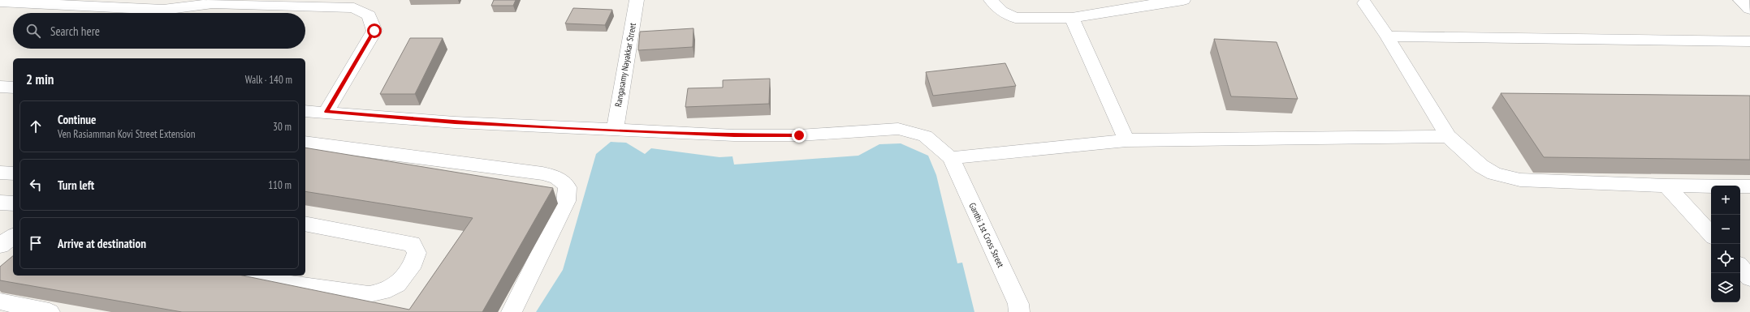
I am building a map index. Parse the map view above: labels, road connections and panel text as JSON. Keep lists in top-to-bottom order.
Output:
{
  "streets": {
    "street": ["Rangasamy Nayakkar Street", "Ganthi 1st Cross Street"]
  },
  "page": {
    "search": "Search here",
    "heading": ["2 min", "Walk · 140 m"],
    "list": [
      ["Continue", "Ven Rasiamman Kovi Street Extension", "30 m"],
      ["Turn left", "110 m"],
      "Arrive at destination"
    ],
    "map_buttons": ["+", "−"]
  }
}
